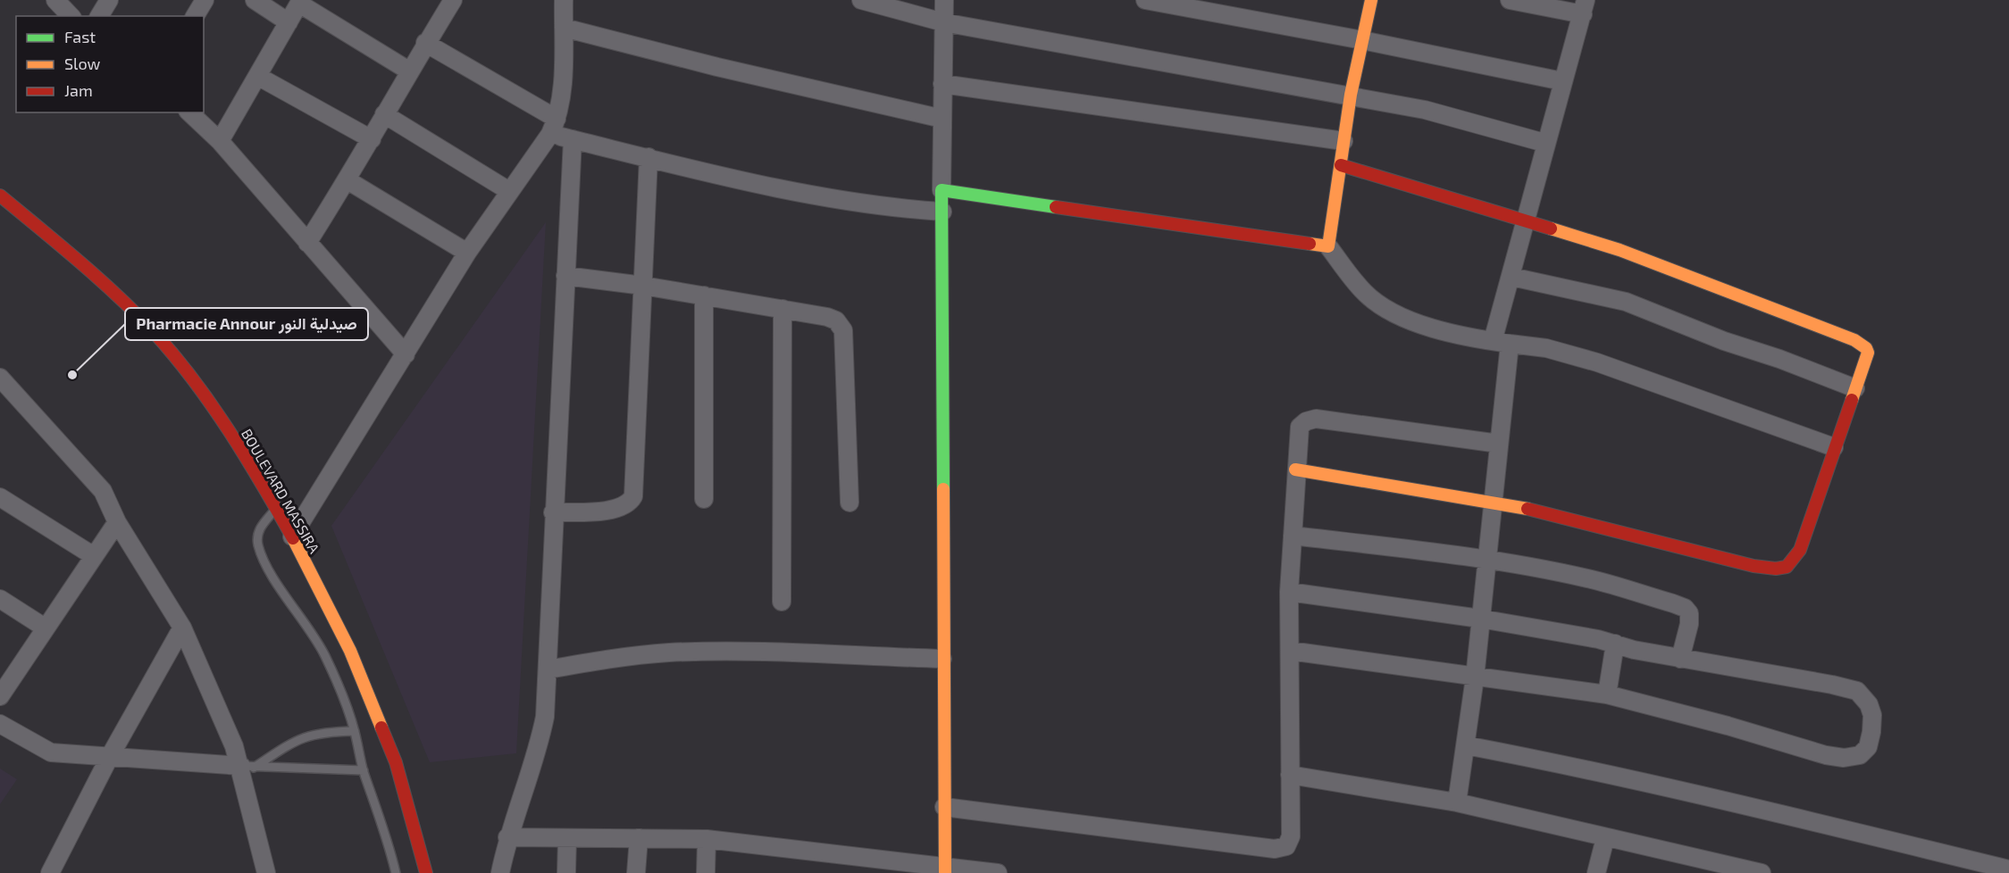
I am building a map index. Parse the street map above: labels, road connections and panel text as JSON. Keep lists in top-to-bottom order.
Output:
{
  "streets": {
    "street": ["BOULEVARD MASSIRA"]
  },
  "places": ["Pharmacie Annour صيدلية النور"],
  "legend": ["Fast", "Slow", "Jam"]
}
